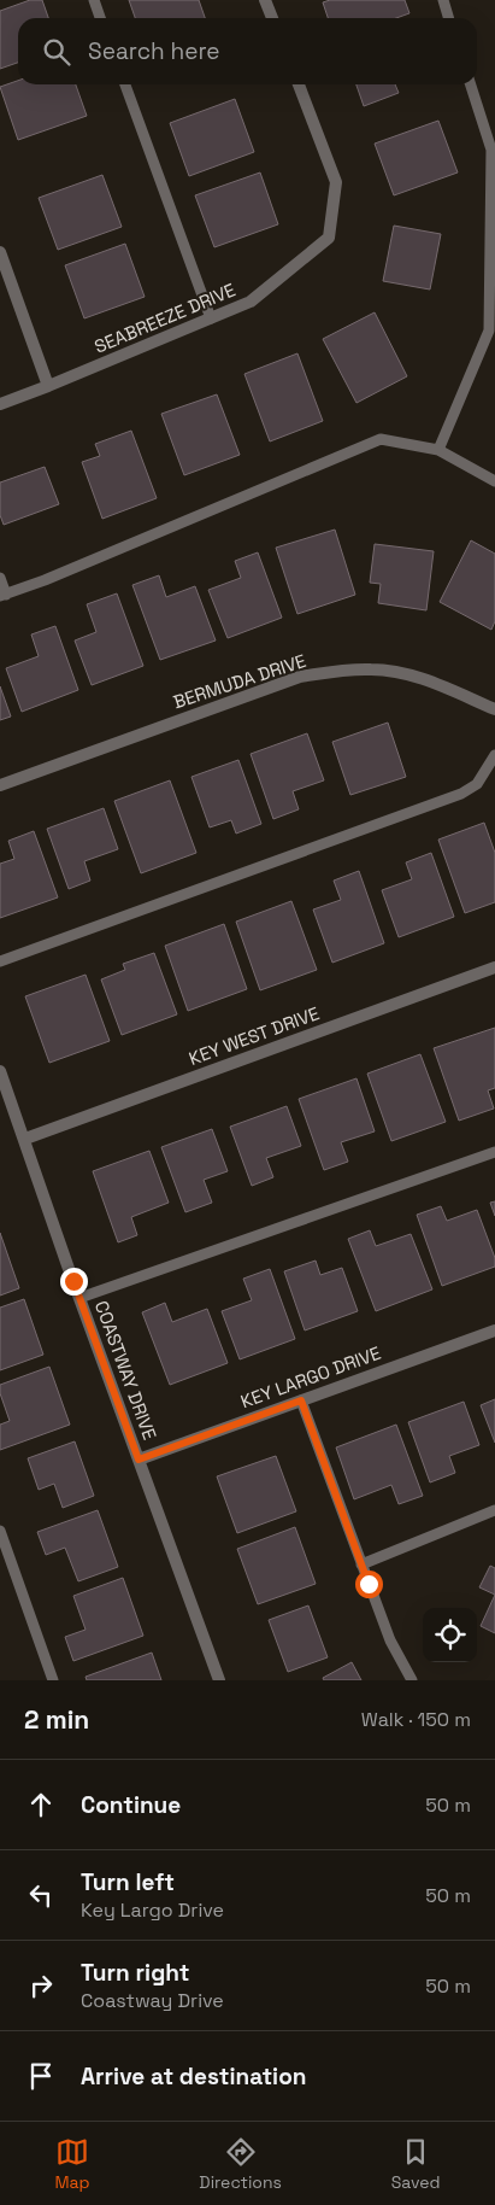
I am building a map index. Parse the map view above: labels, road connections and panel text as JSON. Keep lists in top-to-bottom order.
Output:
{
  "streets": {
    "street": [
      "SEABREEZE DRIVE",
      "BERMUDA DRIVE",
      "KEY WEST DRIVE",
      "COASTWAY DRIVE",
      "KEY LARGO DRIVE"
    ]
  },
  "crossings": [
    ["KEY WEST DRIVE", "COASTWAY DRIVE"],
    ["COASTWAY DRIVE", "KEY LARGO DRIVE"]
  ],
  "page": {
    "search": "Search here",
    "heading": ["2 min", "Walk · 150 m"],
    "list": [
      ["Continue", "50 m"],
      ["Turn left", "Key Largo Drive", "50 m"],
      ["Turn right", "Coastway Drive", "50 m"],
      "Arrive at destination"
    ],
    "nav": ["Map", "Directions", "Saved"]
  }
}
